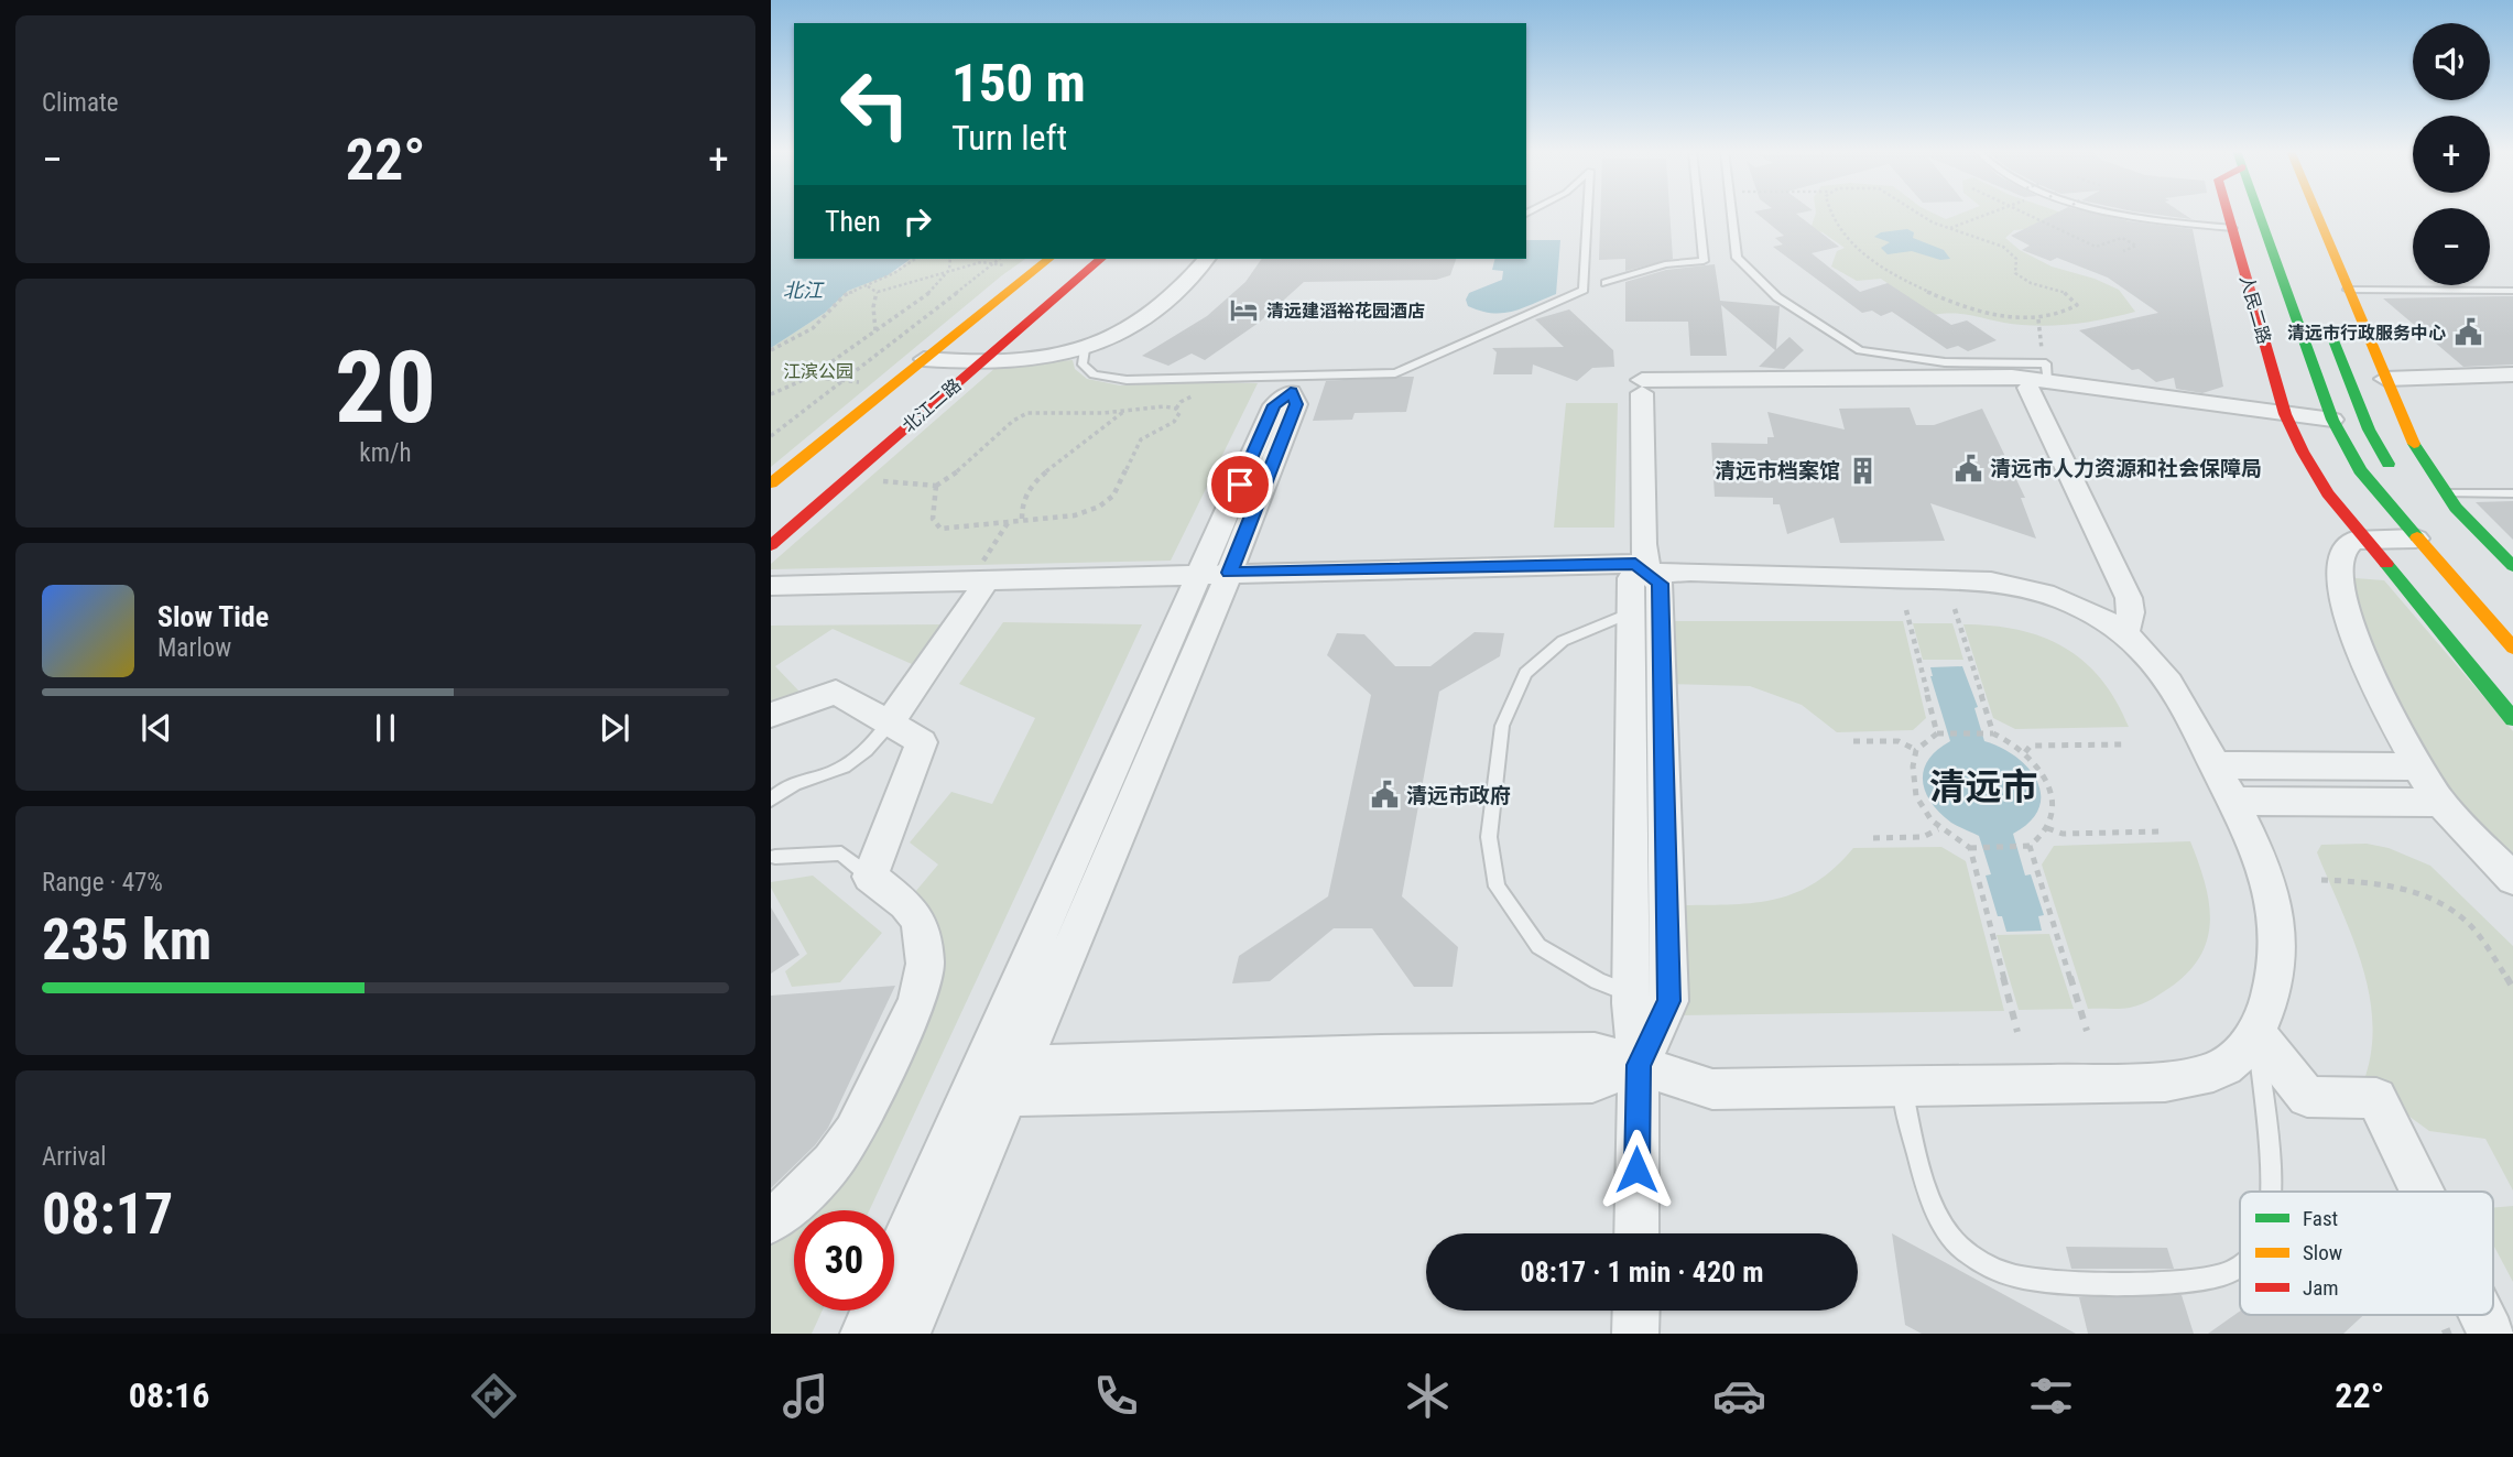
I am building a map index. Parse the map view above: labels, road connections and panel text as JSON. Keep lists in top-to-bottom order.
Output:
{
  "streets": {
    "main road": ["人民二路", "北江二路"]
  },
  "districts": ["清远市"],
  "water": ["北江"],
  "parks": ["江滨公园"],
  "places": {
    "hotel": ["清远建滔裕花园酒店"],
    "public building": ["清远市行政服务中心", "清远市人力资源和社会保障局", "清远市政府"],
    "building": ["清远市档案馆"]
  },
  "legend": ["Fast", "Slow", "Jam"],
  "page": {
    "tile": [
      "Climate",
      ["20", "km/h"],
      ["Range · 47%", "235 km"],
      ["Arrival", "08:17"]
    ],
    "map_buttons": ["+", "−"],
    "turn": ["150 m", "Turn left"],
    "heat": ["−", "22°", "+"],
    "then": "Then",
    "song": ["Slow Tide", "Marlow"],
    "limit": "30",
    "trip": "08:17 · 1 min · 420 m",
    "tabs": ["08:16", "22°"]
  }
}
